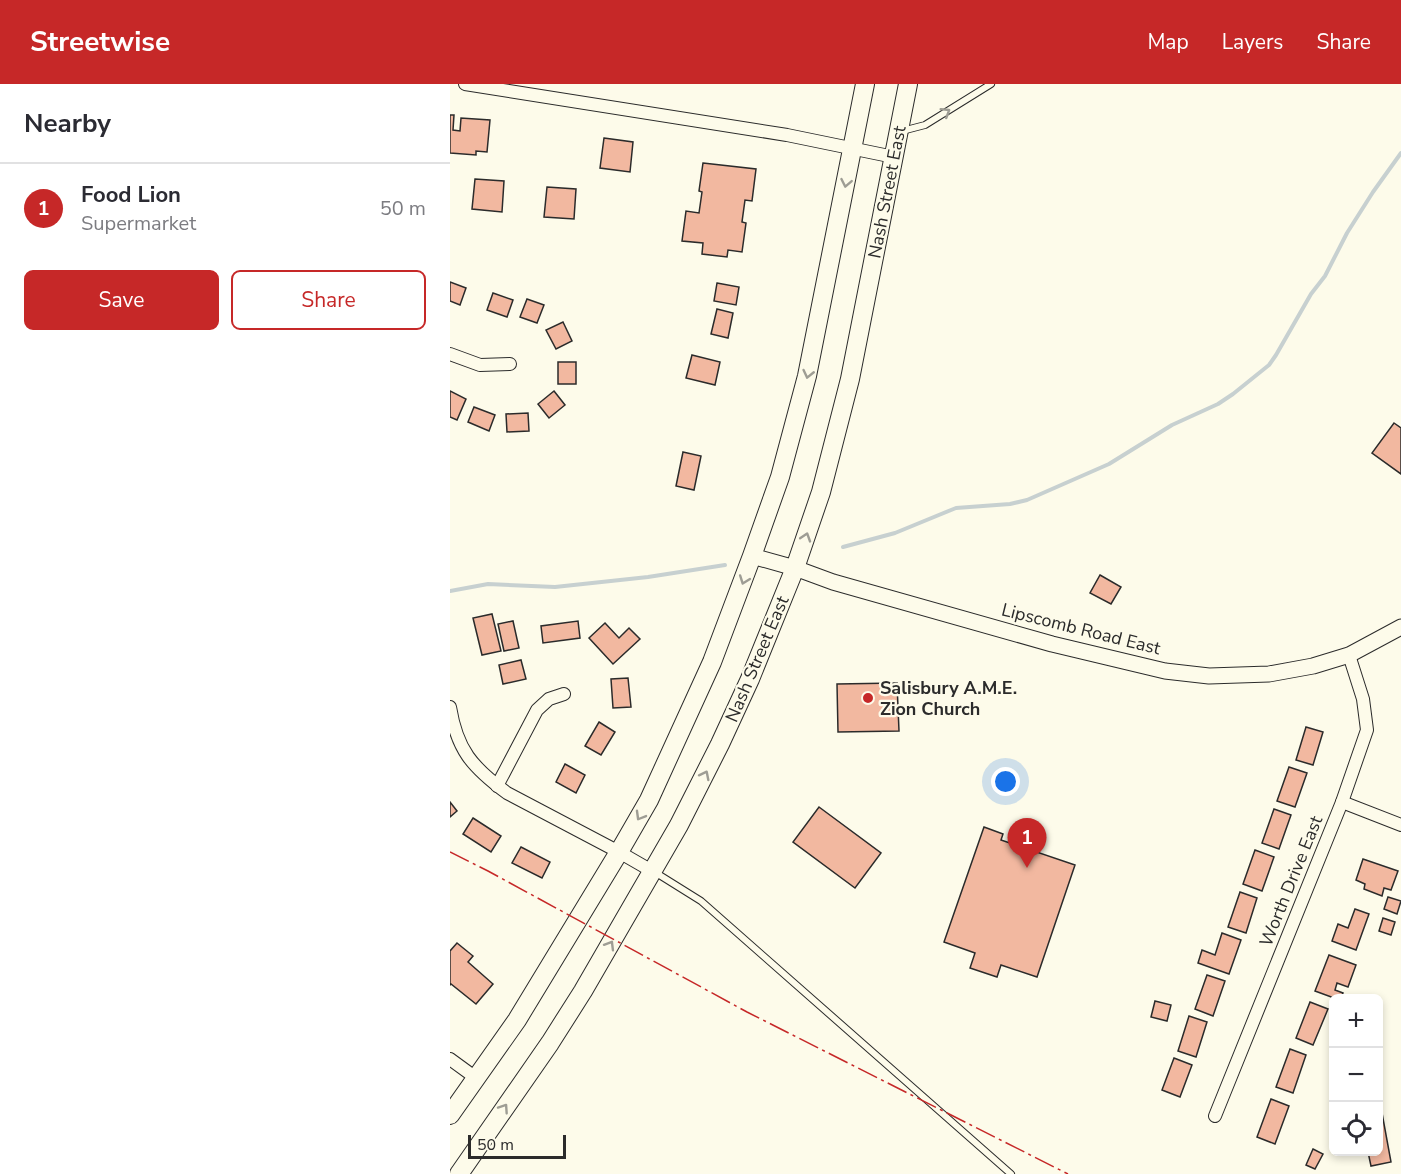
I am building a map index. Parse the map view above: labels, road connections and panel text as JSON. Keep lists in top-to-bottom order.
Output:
{
  "streets": {
    "main road": ["Nash Street East"],
    "street": ["Lipscomb Road East", "Worth Drive East"]
  },
  "crossings": [
    ["Nash Street East", "Lipscomb Road East"],
    ["Lipscomb Road East", "Worth Drive East"]
  ],
  "places": ["Salisbury A.M.E. Zion Church"],
  "scale_bar": "50 m",
  "page": {
    "header": "Streetwise",
    "nav": ["Map", "Layers", "Share"],
    "heading": "Nearby",
    "list": [
      {
        "mark": "1",
        "name": "Food Lion",
        "note": "Supermarket",
        "value": "50 m"
      }
    ],
    "buttons": ["Save", "Share"],
    "pins": "1",
    "map_buttons": ["+", "−"],
    "scale": "50 m"
  }
}
